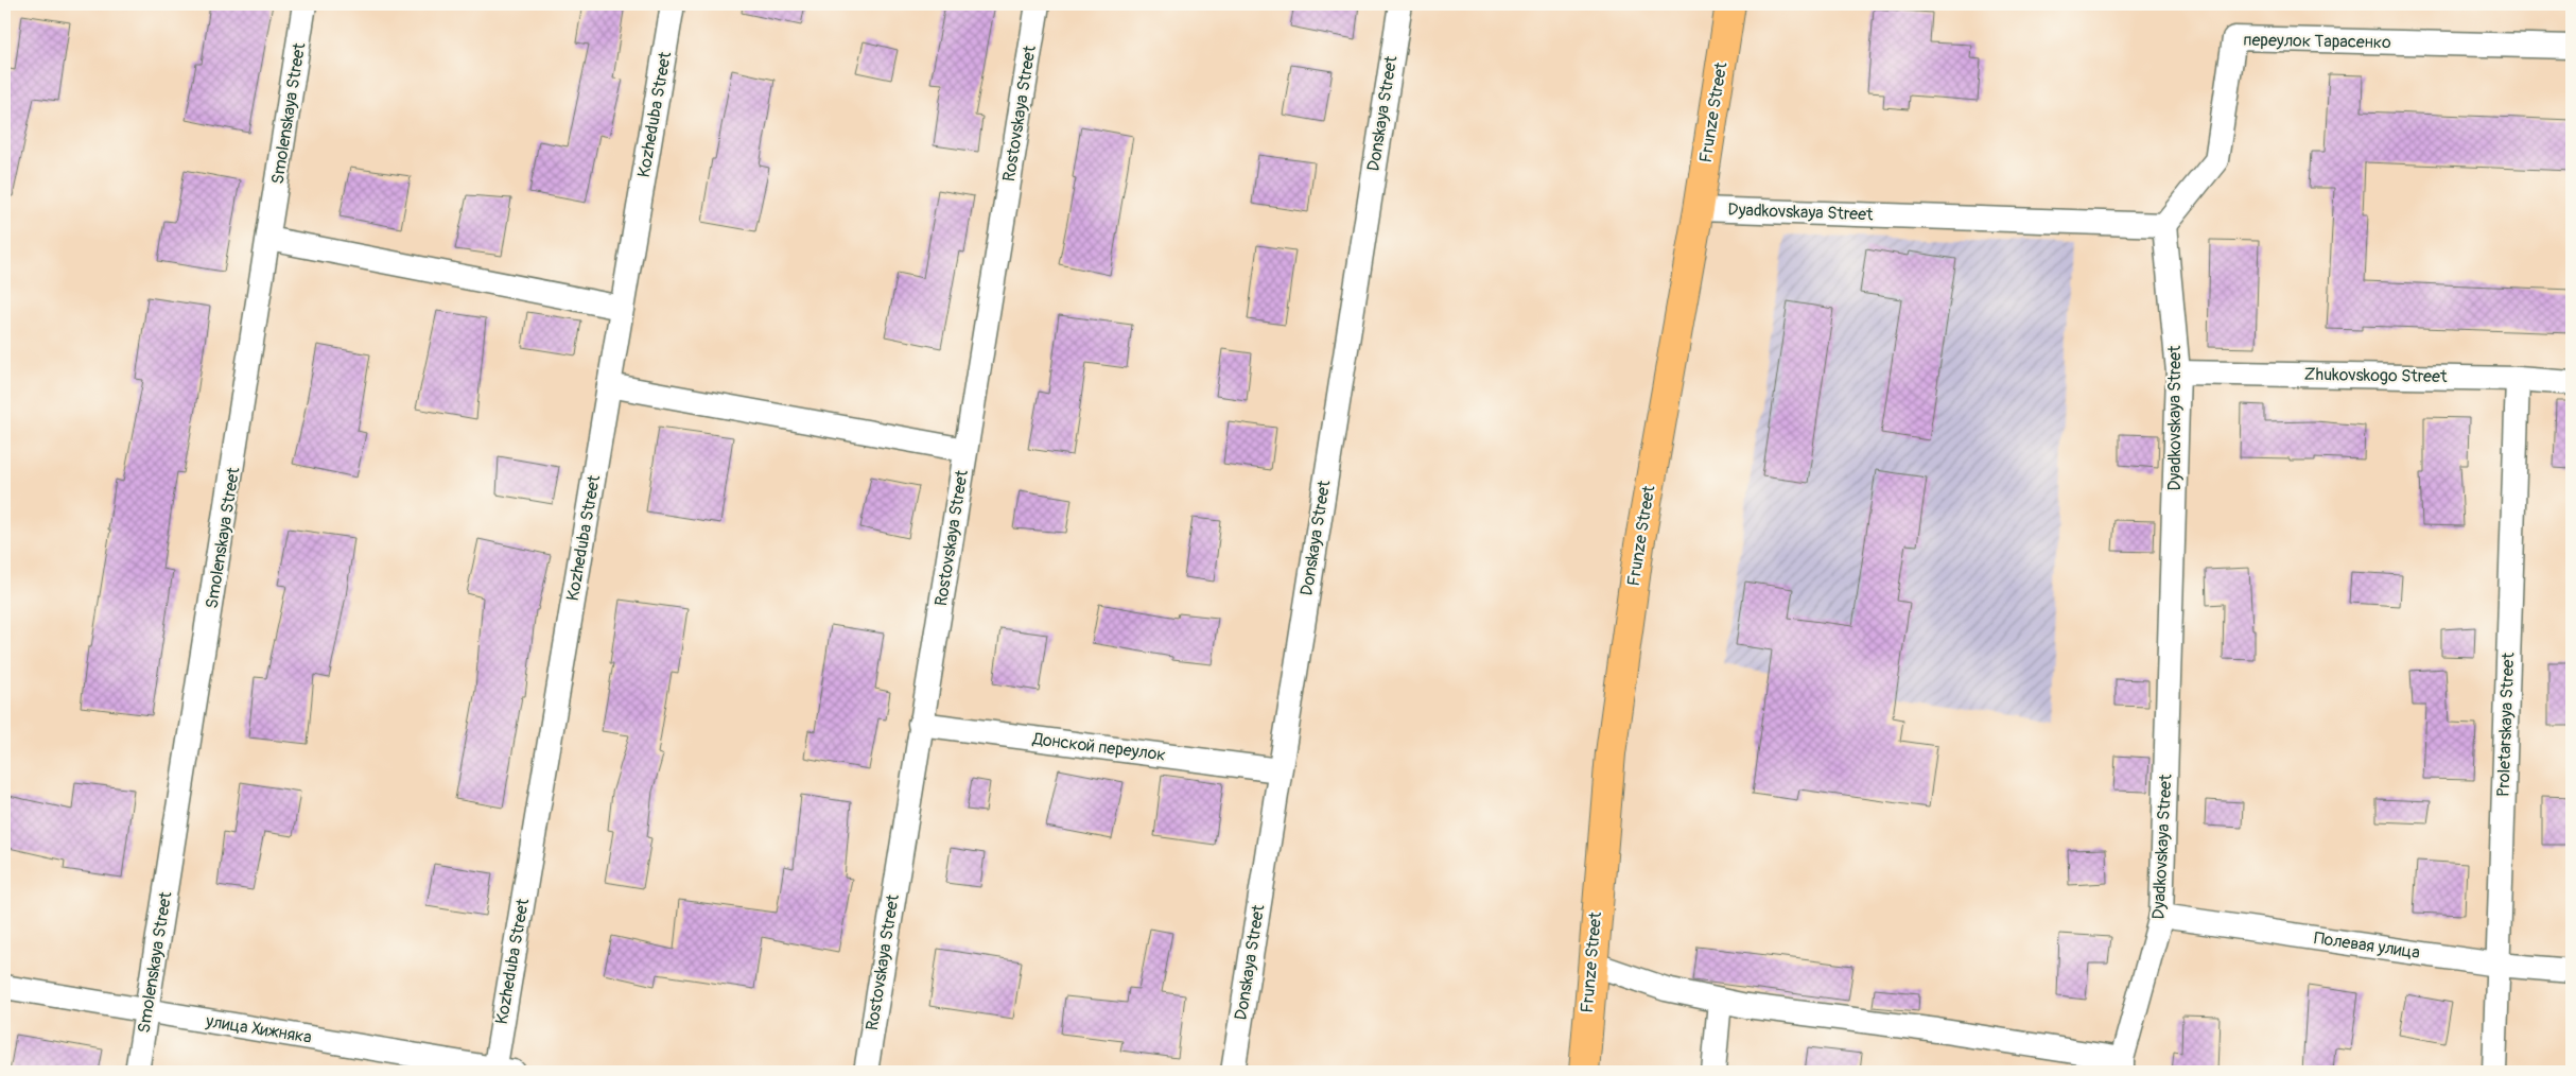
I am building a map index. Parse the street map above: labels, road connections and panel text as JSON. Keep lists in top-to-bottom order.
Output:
{
  "streets": {
    "main road": ["Frunze Street"],
    "street": [
      "переулок Тарасенко",
      "Smolenskaya Street",
      "Rostovskaya Street",
      "Donskaya Street",
      "Kozheduba Street",
      "Dyadkovskaya Street",
      "Zhukovskogo Street",
      "Proletarskaya Street",
      "Донской переулок",
      "Полевая улица",
      "улица Хижняка"
    ]
  },
  "crossings": [
    ["переулок Тарасенко", "Dyadkovskaya Street"],
    ["Frunze Street", "Dyadkovskaya Street"],
    ["Smolenskaya Street", "улица Хижняка"],
    ["Rostovskaya Street", "Донской переулок"],
    ["Donskaya Street", "Донской переулок"],
    ["Kozheduba Street", "улица Хижняка"],
    ["Dyadkovskaya Street", "Zhukovskogo Street"],
    ["Dyadkovskaya Street", "Полевая улица"],
    ["Zhukovskogo Street", "Proletarskaya Street"],
    ["Proletarskaya Street", "Полевая улица"]
  ]
}
